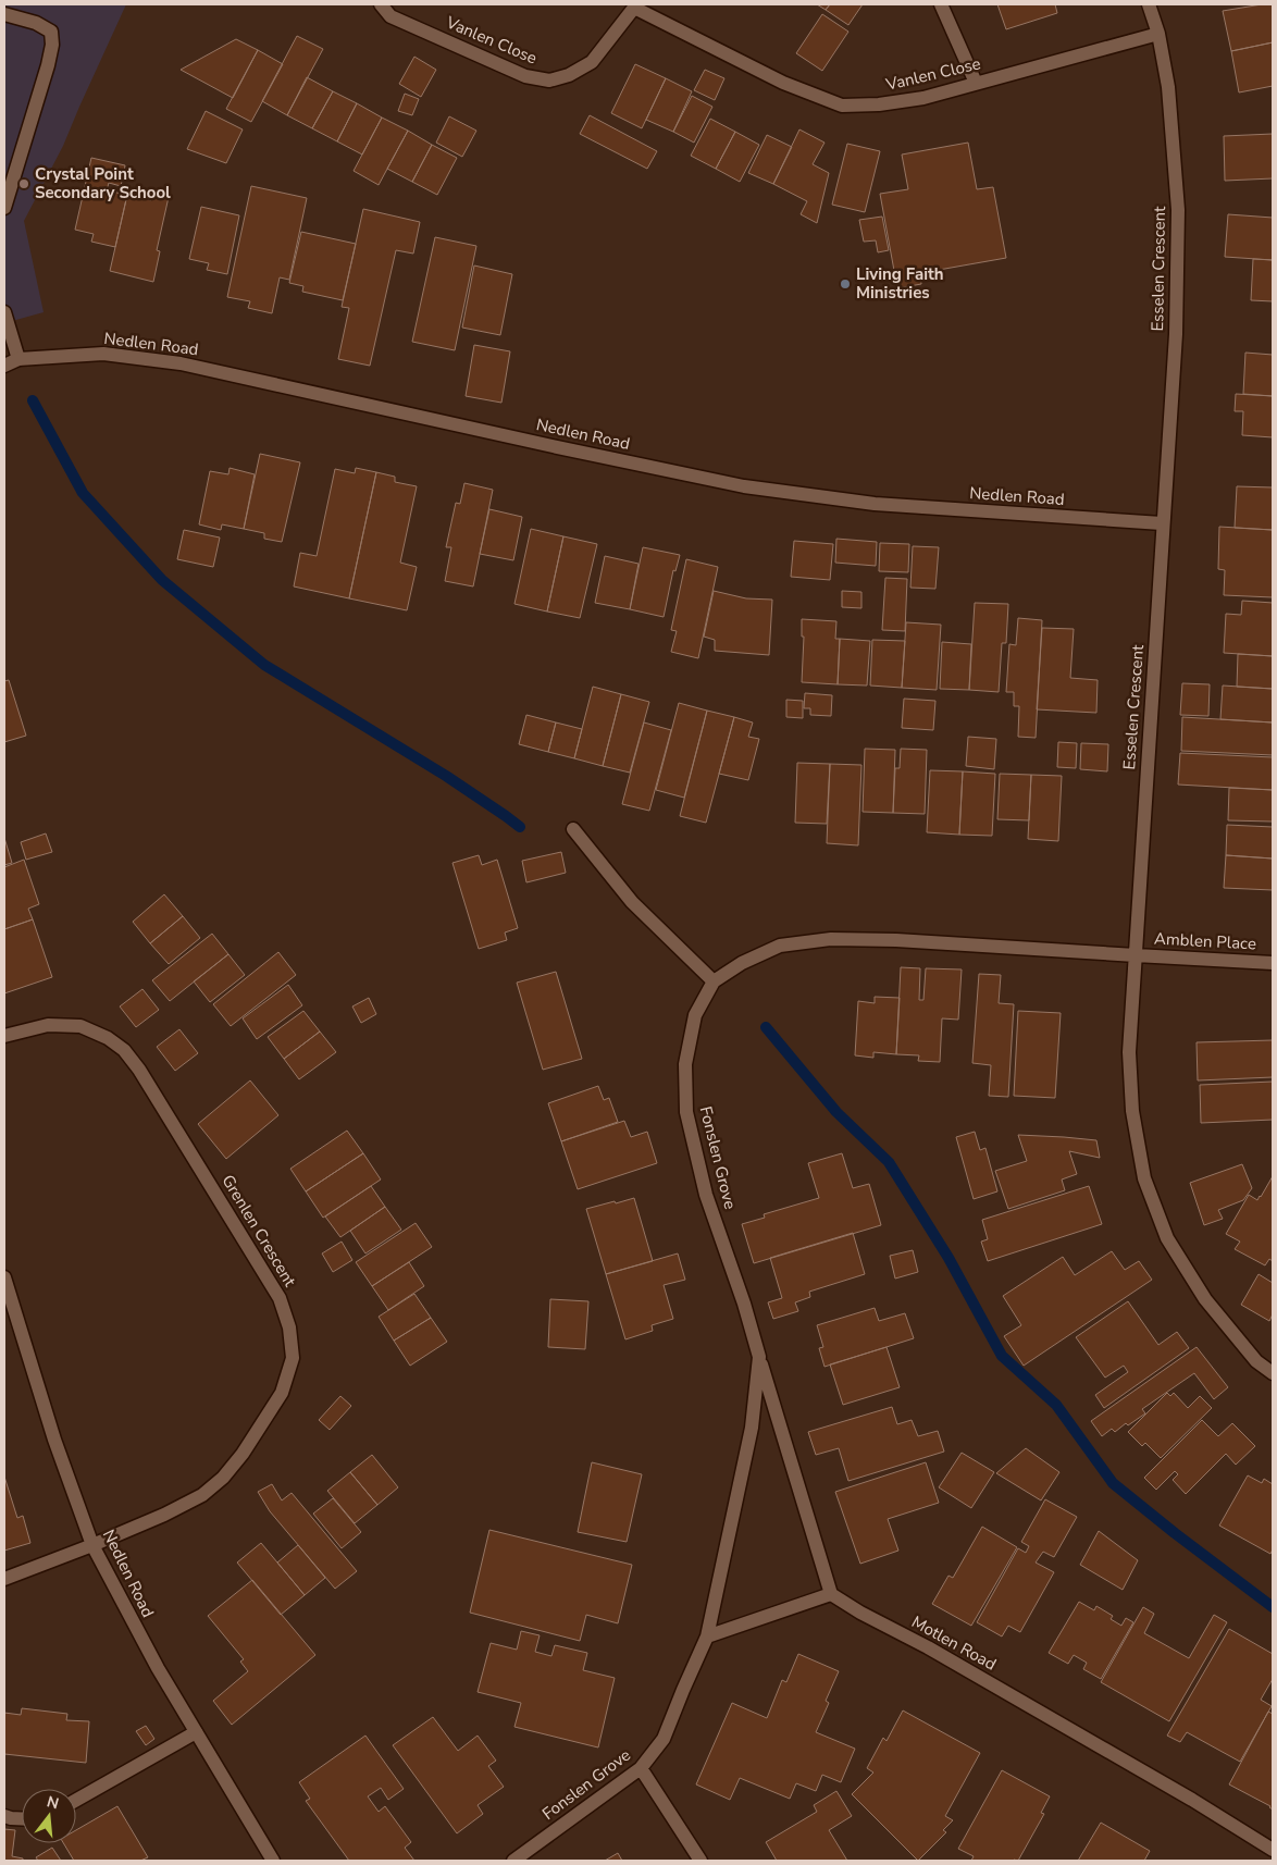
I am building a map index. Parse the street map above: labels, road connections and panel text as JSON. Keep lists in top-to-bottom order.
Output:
{
  "streets": {
    "street": [
      "Vanlen Close",
      "Esselen Crescent",
      "Nedlen Road",
      "Amblen Place",
      "Fonslen Grove",
      "Grenlen Crescent",
      "Motlen Road"
    ]
  },
  "crossings": [
    ["Vanlen Close", "Esselen Crescent"],
    ["Esselen Crescent", "Nedlen Road"],
    ["Esselen Crescent", "Amblen Place"],
    ["Esselen Crescent", "Fonslen Grove"],
    ["Nedlen Road", "Grenlen Crescent"],
    ["Amblen Place", "Fonslen Grove"]
  ],
  "places": ["Crystal Point Secondary School", "Living Faith Ministries"],
  "north": "top"
}
